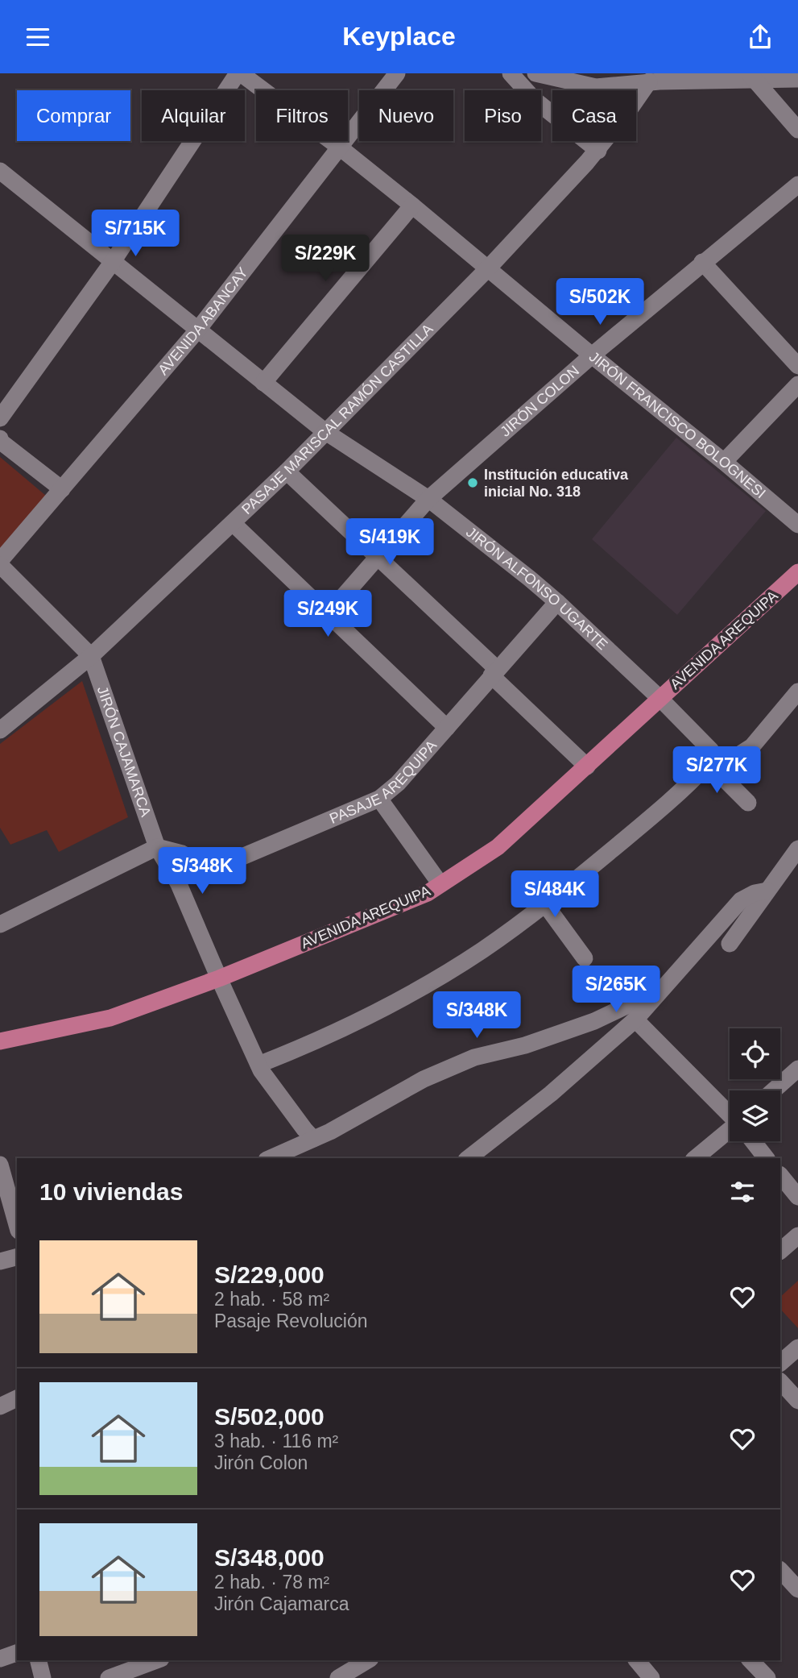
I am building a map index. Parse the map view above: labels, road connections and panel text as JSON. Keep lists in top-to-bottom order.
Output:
{
  "streets": {
    "main road": ["AVENIDA AREQUIPA"],
    "street": [
      "AVENIDA ABANCAY",
      "JIRÓN COLON",
      "PASAJE MARISCAL RAMÓN CASTILLA",
      "JIRÓN FRANCISCO BOLOGNESI",
      "JIRÓN ALFONSO UGARTE",
      "JIRÓN CAJAMARCA",
      "PASAJE AREQUIPA"
    ]
  },
  "crossings": [
    ["AVENIDA ABANCAY", "JIRÓN FRANCISCO BOLOGNESI"],
    ["AVENIDA ABANCAY", "JIRÓN ALFONSO UGARTE"],
    ["JIRÓN COLON", "JIRÓN FRANCISCO BOLOGNESI"],
    ["JIRÓN COLON", "JIRÓN ALFONSO UGARTE"],
    ["PASAJE MARISCAL RAMÓN CASTILLA", "JIRÓN FRANCISCO BOLOGNESI"],
    ["PASAJE MARISCAL RAMÓN CASTILLA", "JIRÓN ALFONSO UGARTE"],
    ["PASAJE MARISCAL RAMÓN CASTILLA", "JIRÓN CAJAMARCA"],
    ["JIRÓN ALFONSO UGARTE", "AVENIDA AREQUIPA"],
    ["JIRÓN ALFONSO UGARTE", "PASAJE AREQUIPA"],
    ["AVENIDA AREQUIPA", "JIRÓN CAJAMARCA"],
    ["JIRÓN CAJAMARCA", "PASAJE AREQUIPA"]
  ],
  "places": ["Institución educativa inicial No. 318"],
  "page": {
    "header": "Keyplace",
    "chip": [
      "Comprar",
      "Alquilar",
      "Filtros",
      "Nuevo",
      "Piso",
      "Casa"
    ],
    "price": [
      "S/715K",
      "S/229K",
      "S/502K",
      "S/419K",
      "S/249K",
      "S/277K",
      "S/348K",
      "S/484K",
      "S/265K",
      "S/348K"
    ],
    "heading": "10 viviendas",
    "list": [
      {
        "name": "S/229,000",
        "note": "2 hab. · 58 m² · Pasaje Revolución"
      },
      {
        "name": "S/502,000",
        "note": "3 hab. · 116 m² · Jirón Colon"
      },
      {
        "name": "S/348,000",
        "note": "2 hab. · 78 m² · Jirón Cajamarca"
      }
    ]
  }
}
